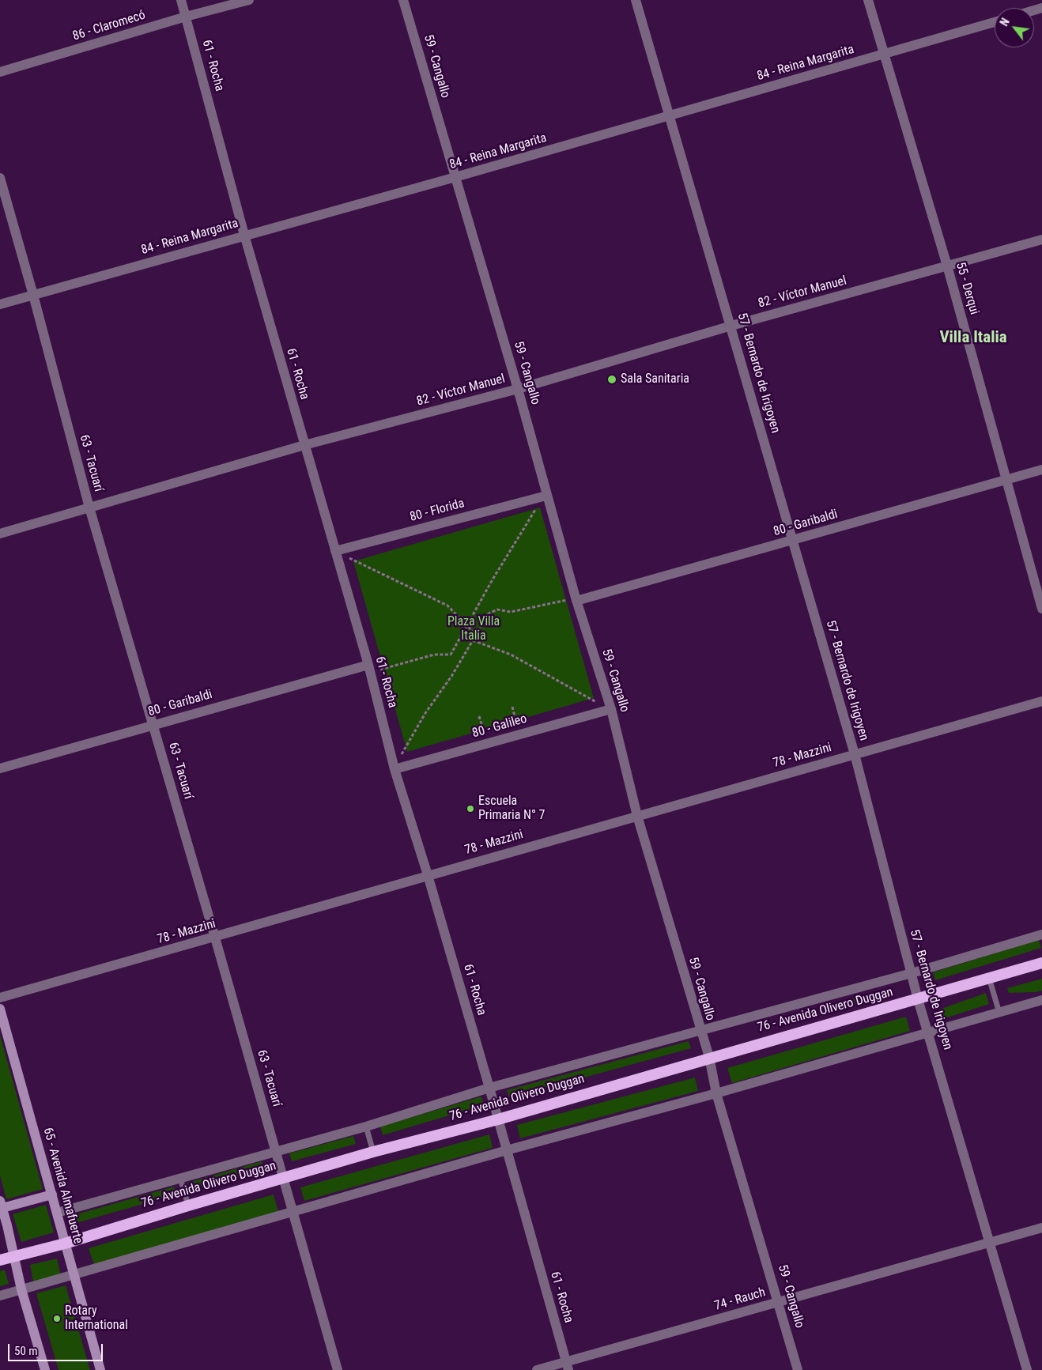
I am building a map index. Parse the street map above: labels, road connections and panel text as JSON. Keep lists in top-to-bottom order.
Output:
{
  "streets": {
    "highway": ["76 - Avenida Olivero Duggan"],
    "main road": ["65 - Avenida Almafuerte"],
    "street": [
      "86 - Claromecó",
      "84 - Reina Margarita",
      "61 - Rocha",
      "59 - Cangallo",
      "55 - Derqui",
      "82 - Víctor Manuel",
      "57 - Bernardo de Irigoyen",
      "63 - Tacuarí",
      "80 - Florida",
      "80 - Garibaldi",
      "80 - Galileo",
      "78 - Mazzini",
      "74 - Rauch"
    ]
  },
  "crossings": [
    ["86 - Claromecó", "61 - Rocha"],
    ["84 - Reina Margarita", "61 - Rocha"],
    ["84 - Reina Margarita", "59 - Cangallo"],
    ["84 - Reina Margarita", "55 - Derqui"],
    ["84 - Reina Margarita", "57 - Bernardo de Irigoyen"],
    ["84 - Reina Margarita", "63 - Tacuarí"],
    ["61 - Rocha", "82 - Víctor Manuel"],
    ["61 - Rocha", "80 - Florida"],
    ["61 - Rocha", "80 - Garibaldi"],
    ["61 - Rocha", "80 - Galileo"],
    ["61 - Rocha", "78 - Mazzini"],
    ["61 - Rocha", "76 - Avenida Olivero Duggan"],
    ["61 - Rocha", "74 - Rauch"],
    ["59 - Cangallo", "82 - Víctor Manuel"],
    ["59 - Cangallo", "80 - Florida"],
    ["59 - Cangallo", "80 - Garibaldi"],
    ["59 - Cangallo", "80 - Galileo"],
    ["59 - Cangallo", "78 - Mazzini"],
    ["59 - Cangallo", "76 - Avenida Olivero Duggan"],
    ["59 - Cangallo", "74 - Rauch"],
    ["55 - Derqui", "82 - Víctor Manuel"],
    ["55 - Derqui", "80 - Garibaldi"],
    ["82 - Víctor Manuel", "57 - Bernardo de Irigoyen"],
    ["82 - Víctor Manuel", "63 - Tacuarí"],
    ["57 - Bernardo de Irigoyen", "80 - Garibaldi"],
    ["57 - Bernardo de Irigoyen", "78 - Mazzini"],
    ["57 - Bernardo de Irigoyen", "76 - Avenida Olivero Duggan"],
    ["57 - Bernardo de Irigoyen", "74 - Rauch"],
    ["63 - Tacuarí", "80 - Garibaldi"],
    ["63 - Tacuarí", "78 - Mazzini"],
    ["63 - Tacuarí", "76 - Avenida Olivero Duggan"],
    ["76 - Avenida Olivero Duggan", "65 - Avenida Almafuerte"]
  ],
  "districts": ["Villa Italia"],
  "parks": ["Plaza Villa Italia"],
  "places": ["Sala Sanitaria", "Escuela Primaria N° 7", "Rotary International"],
  "scale_bar": "50 m",
  "north": "top left"
}
